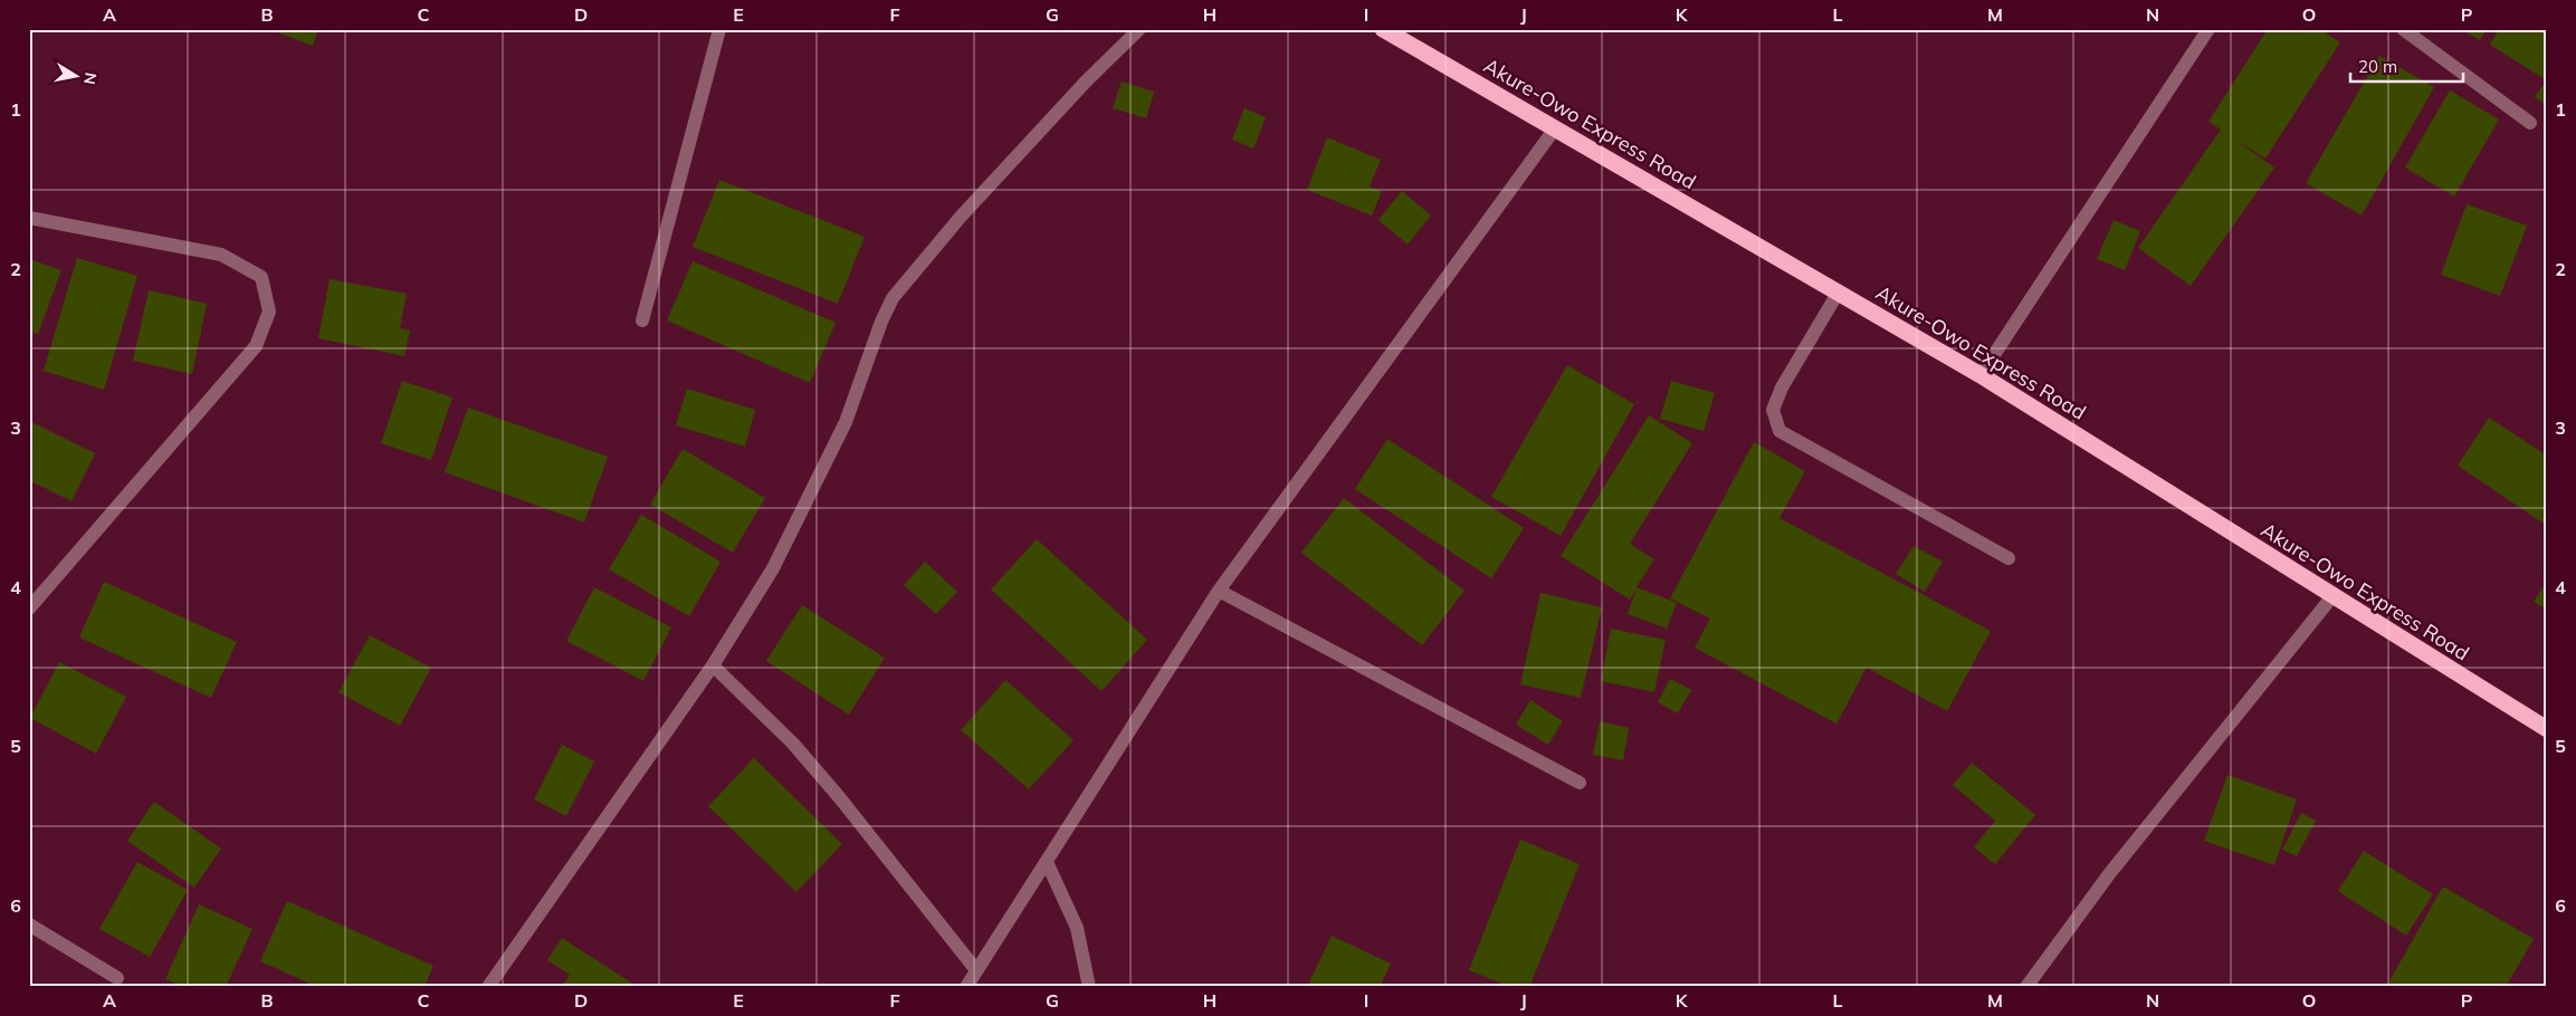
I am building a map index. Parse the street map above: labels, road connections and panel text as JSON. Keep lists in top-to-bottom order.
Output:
{
  "streets": {
    "highway": ["Akure-Owo Express Road"]
  },
  "scale_bar": "20 m",
  "north": "right",
  "grid": {
    "columns": [
      "A",
      "B",
      "C",
      "D",
      "E",
      "F",
      "G",
      "H",
      "I",
      "J",
      "K",
      "L",
      "M",
      "N",
      "O",
      "P"
    ],
    "rows": [
      "1",
      "2",
      "3",
      "4",
      "5",
      "6"
    ]
  }
}
